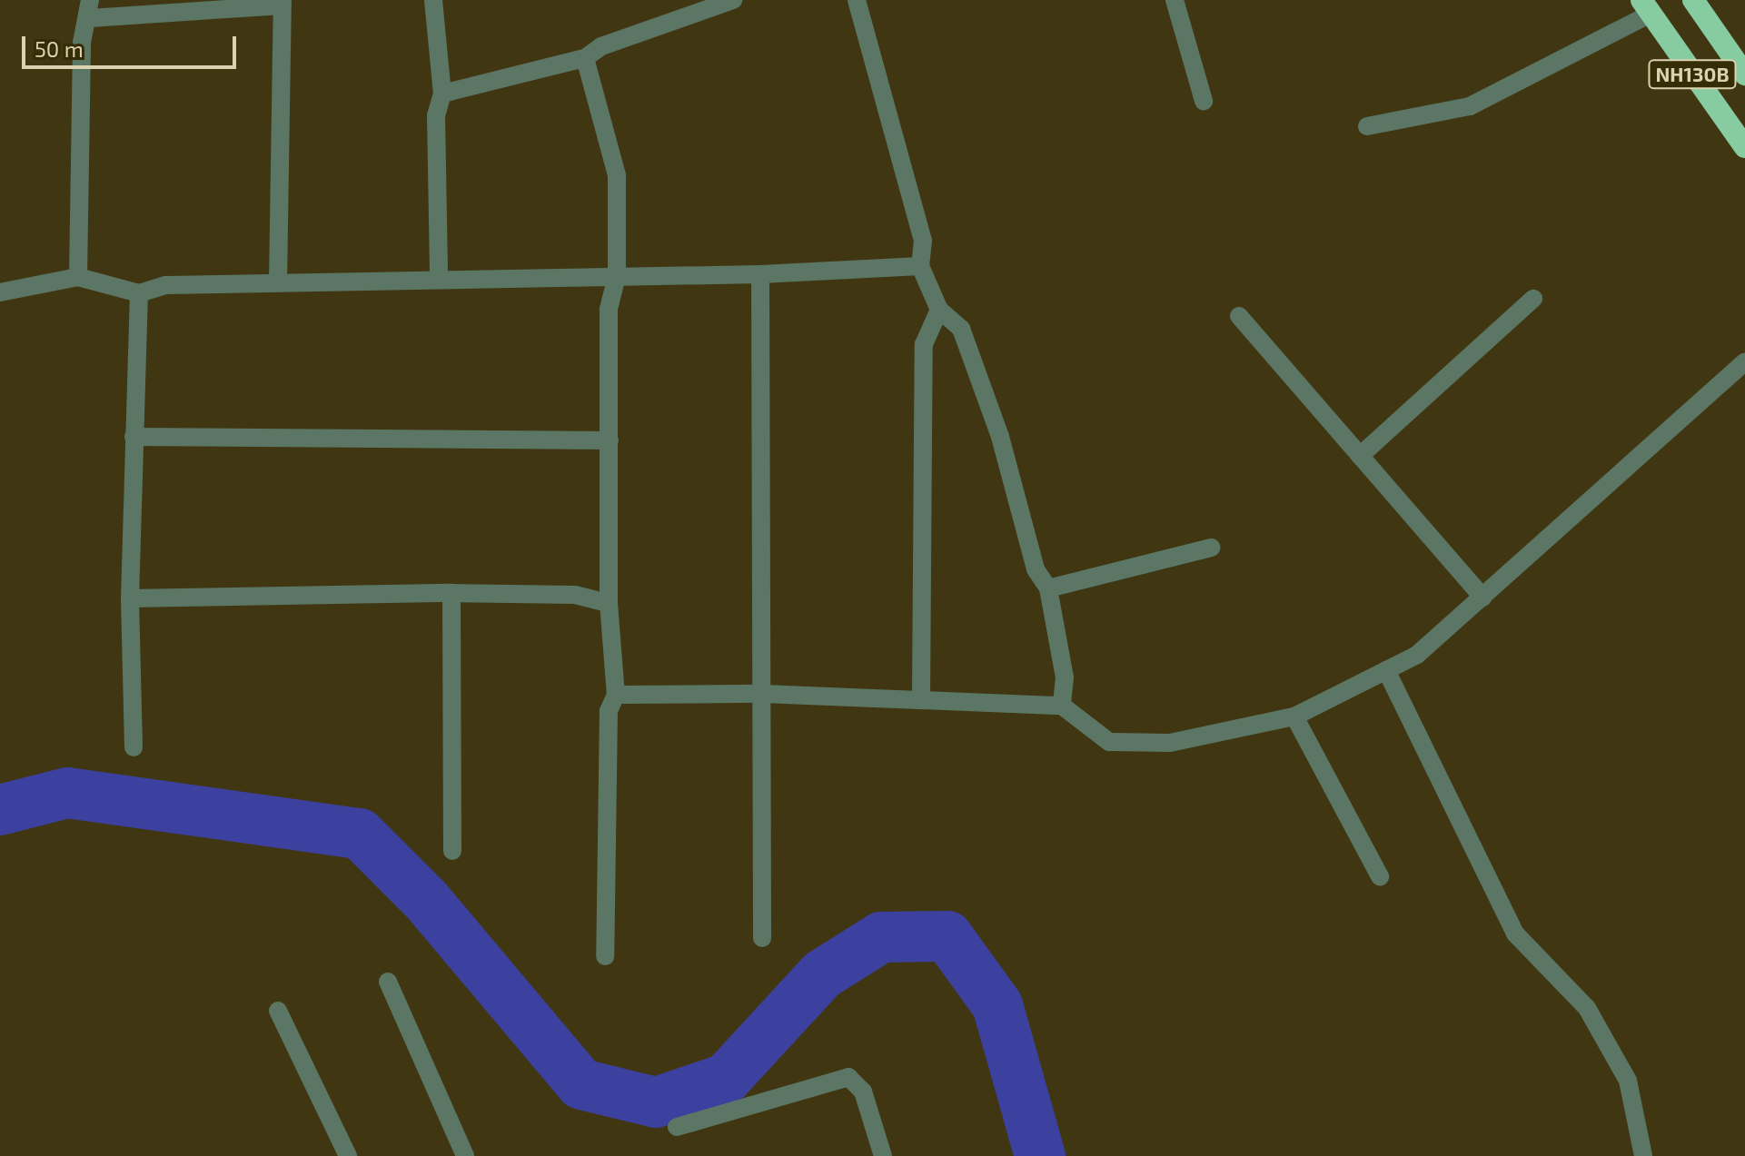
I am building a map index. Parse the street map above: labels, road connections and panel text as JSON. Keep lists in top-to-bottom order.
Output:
{
  "streets": {
    "highway": ["NH130B"]
  },
  "scale_bar": "50 m"
}
